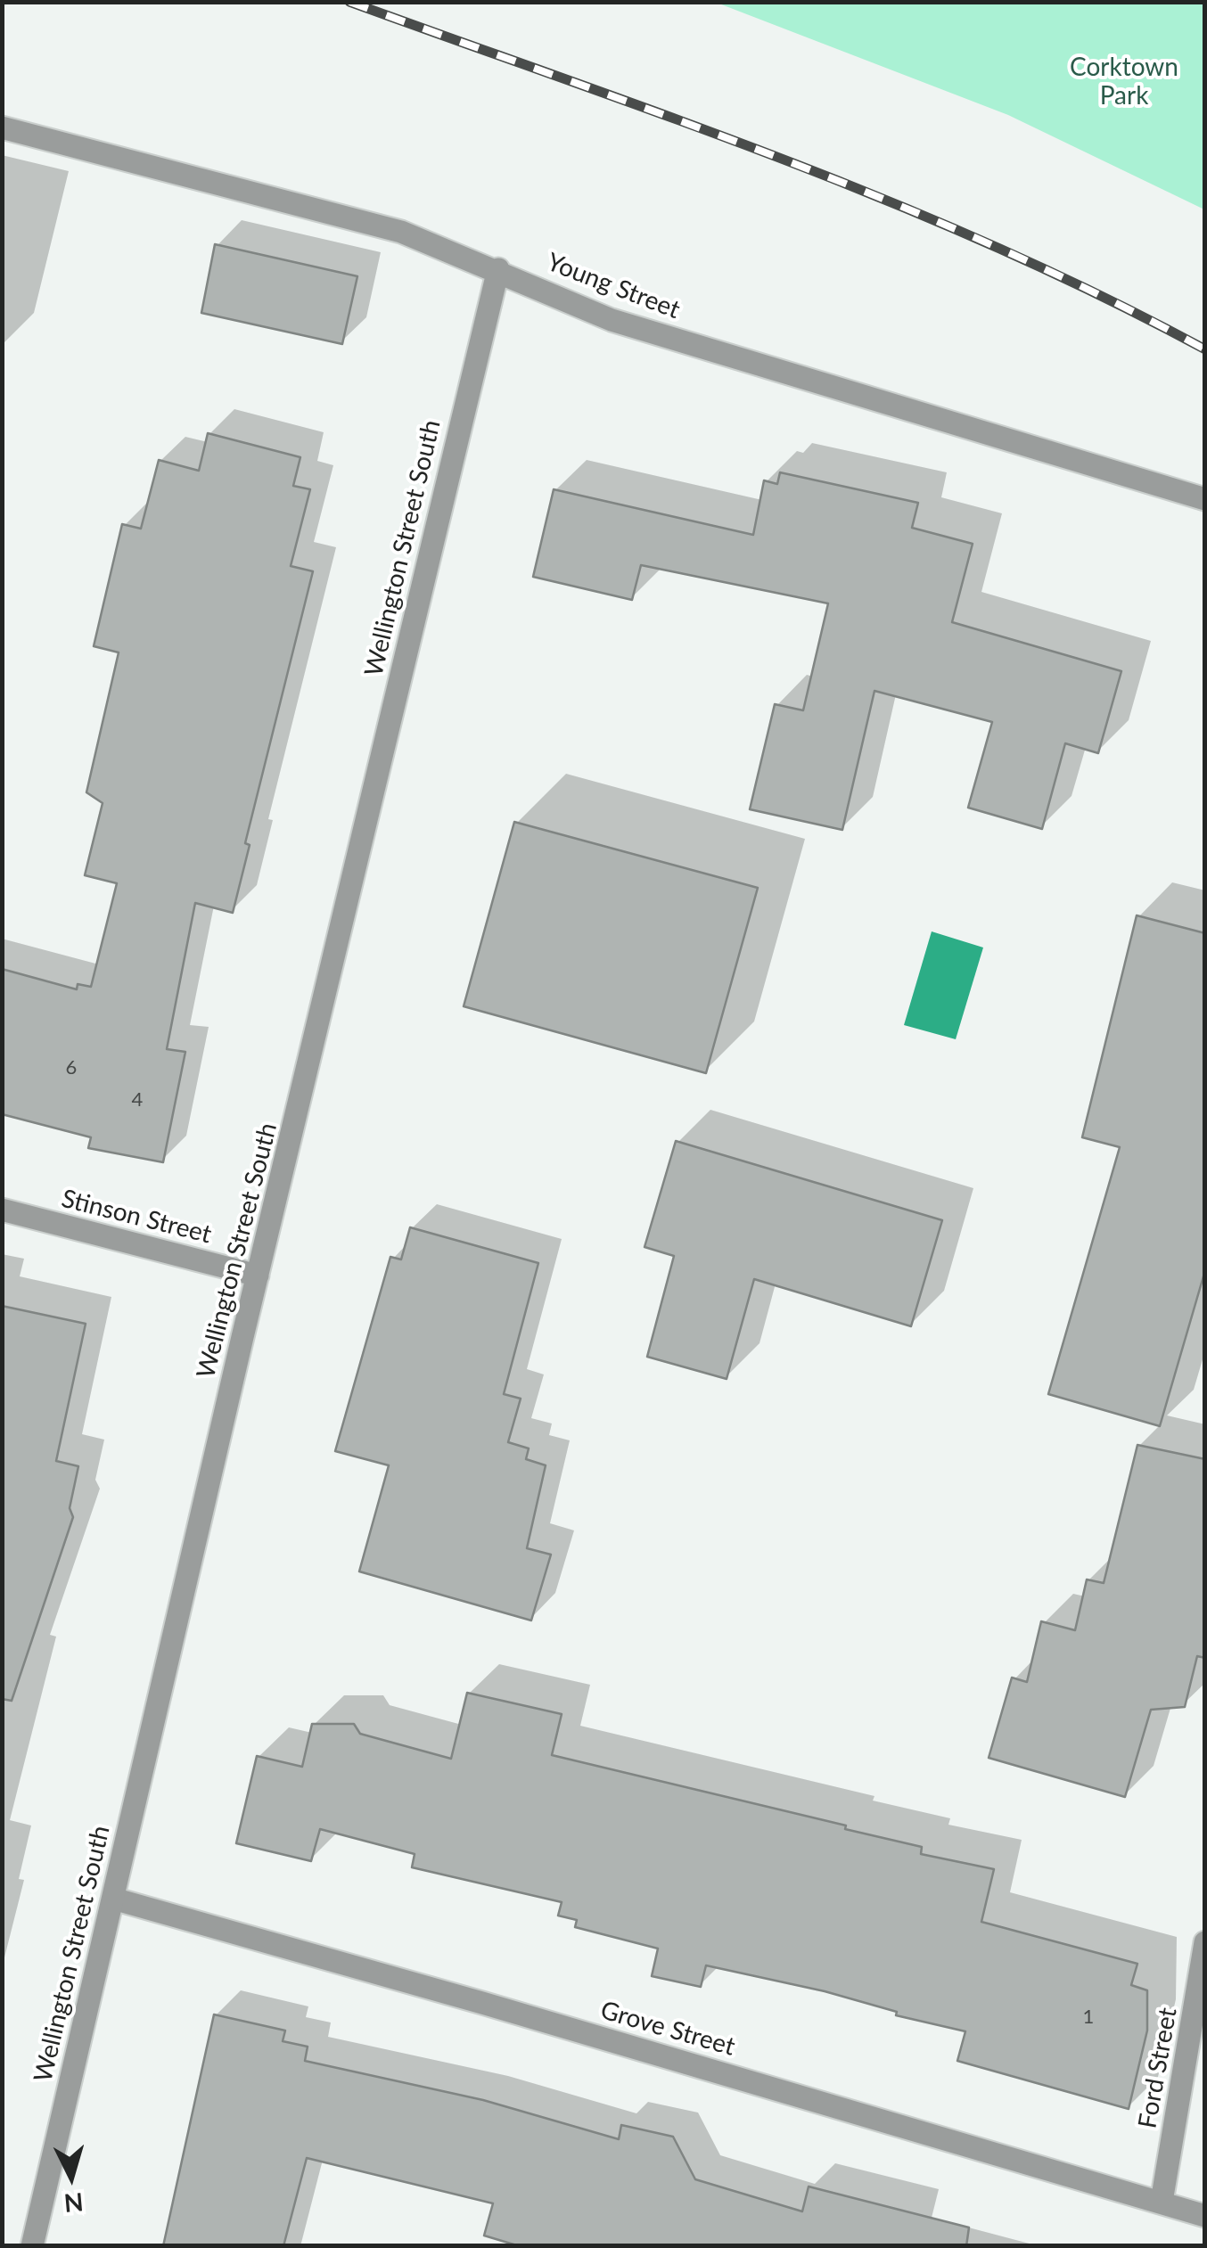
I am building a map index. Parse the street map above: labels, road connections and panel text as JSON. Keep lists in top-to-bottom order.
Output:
{
  "streets": {
    "street": [
      "Young Street",
      "Wellington Street South",
      "Stinson Street",
      "Grove Street",
      "Ford Street"
    ]
  },
  "crossings": [
    ["Young Street", "Wellington Street South"],
    ["Wellington Street South", "Stinson Street"],
    ["Wellington Street South", "Grove Street"],
    ["Grove Street", "Ford Street"]
  ],
  "parks": ["Corktown Park"],
  "house_numbers": ["6", "4", "1"],
  "north": "bottom"
}
